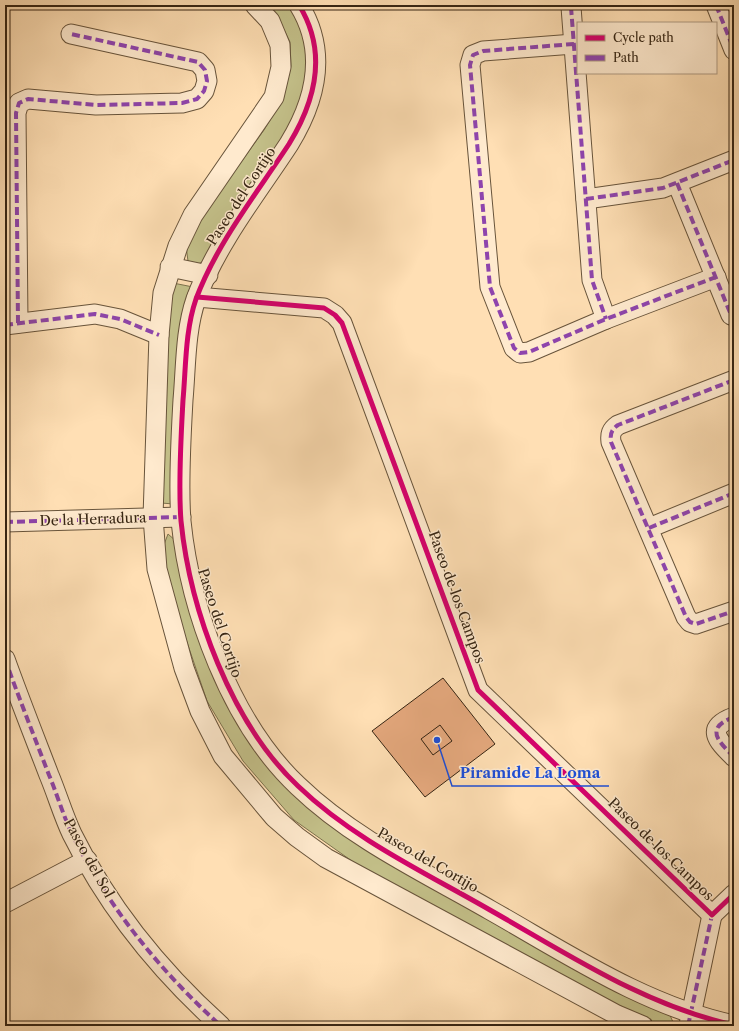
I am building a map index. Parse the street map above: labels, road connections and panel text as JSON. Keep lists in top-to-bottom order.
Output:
{
  "streets": {
    "street": [
      "Paseo del Cortijo",
      "De la Herradura",
      "Paseo de los Campos",
      "Paseo del Sol"
    ]
  },
  "crossings": [
    ["Paseo del Cortijo", "De la Herradura"],
    ["Paseo del Cortijo", "Paseo de los Campos"]
  ],
  "places": ["Piramide La Loma"],
  "legend": ["Cycle path", "Path"]
}
